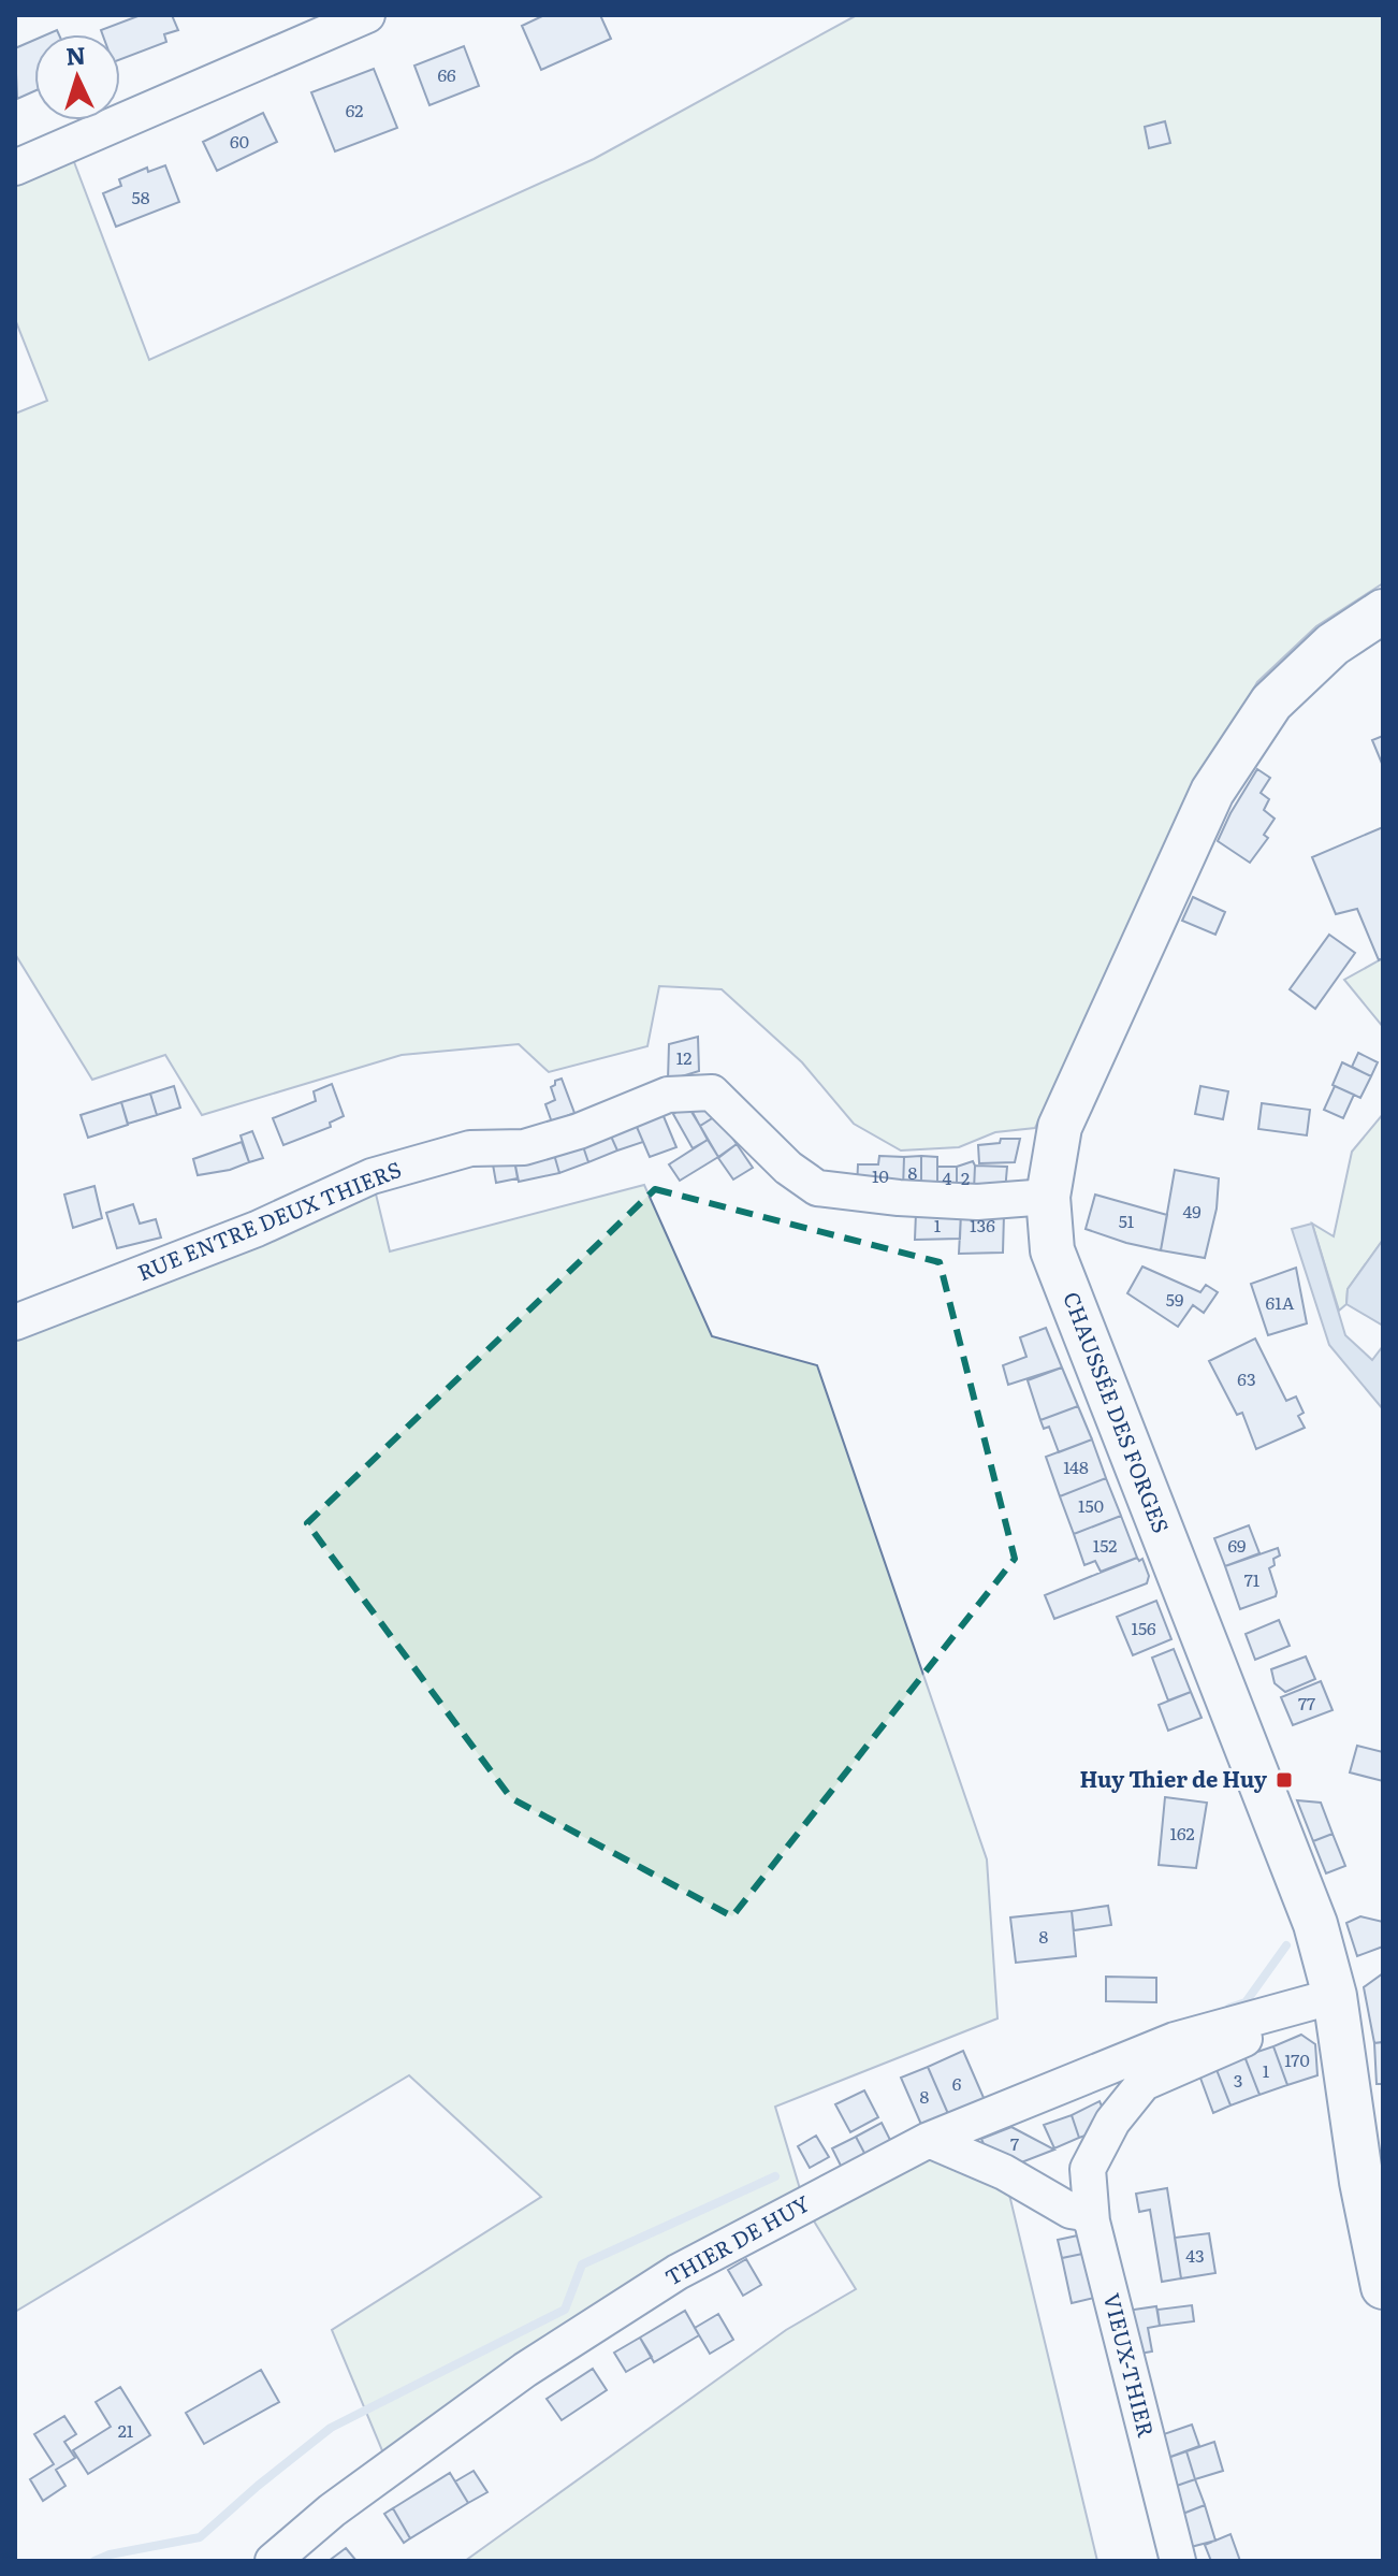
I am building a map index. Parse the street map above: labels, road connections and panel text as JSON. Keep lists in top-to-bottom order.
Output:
{
  "streets": {
    "main road": ["CHAUSSÉE DES FORGES"],
    "street": ["RUE ENTRE DEUX THIERS", "THIER DE HUY", "VIEUX-THIER"]
  },
  "crossings": [
    ["RUE ENTRE DEUX THIERS", "CHAUSSÉE DES FORGES"],
    ["CHAUSSÉE DES FORGES", "THIER DE HUY"],
    ["THIER DE HUY", "VIEUX-THIER"]
  ],
  "places": {
    "transit": ["Huy Thier de Huy"]
  },
  "house_numbers": [
    "66",
    "62",
    "60",
    "58",
    "12",
    "8",
    "10",
    "4",
    "2",
    "49",
    "51",
    "1",
    "136",
    "59",
    "61A",
    "63",
    "148",
    "150",
    "152",
    "69",
    "71",
    "156",
    "77",
    "162",
    "8",
    "170",
    "1",
    "3",
    "6",
    "8",
    "7",
    "43",
    "21"
  ],
  "north": "top"
}
